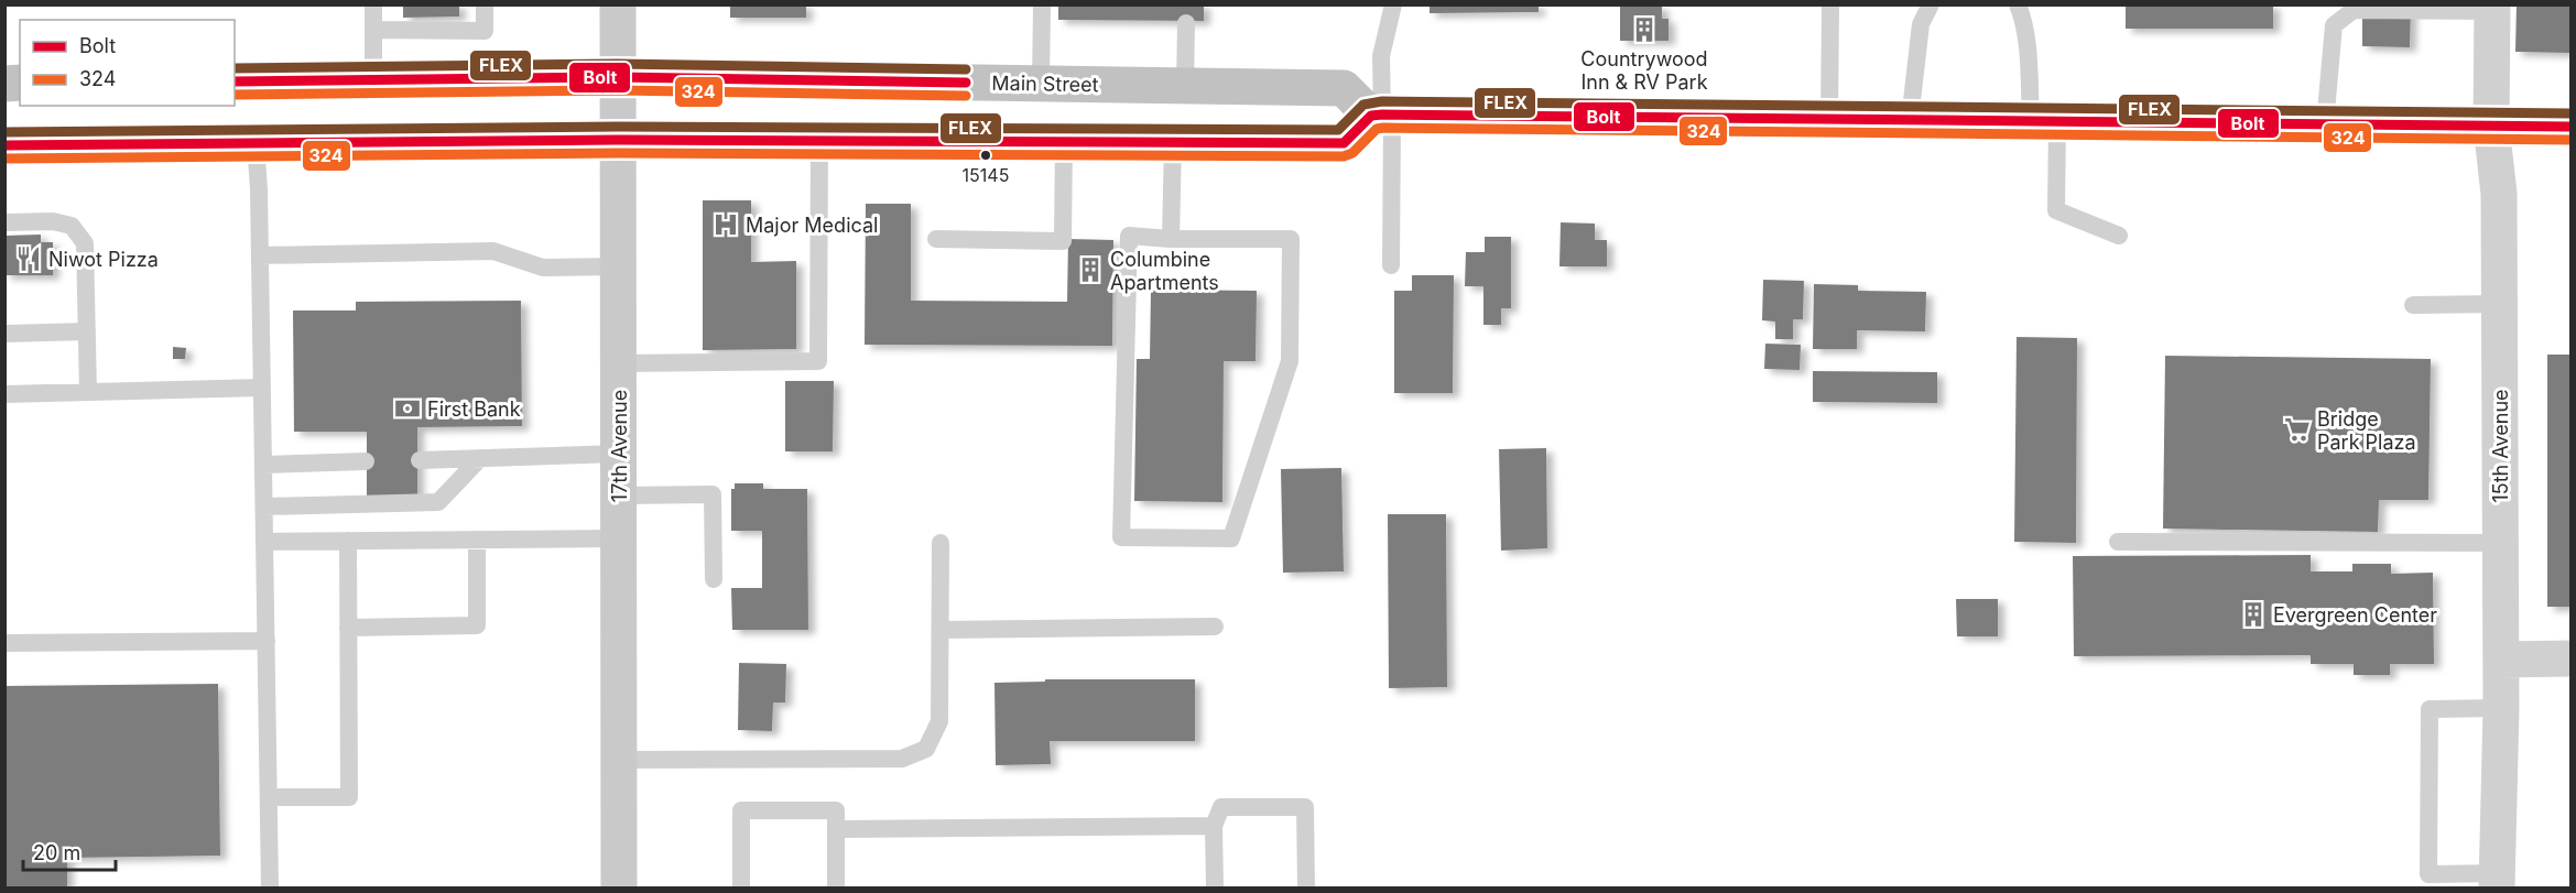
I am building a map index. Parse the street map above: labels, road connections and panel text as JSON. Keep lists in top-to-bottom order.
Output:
{
  "streets": {
    "highway": ["Main Street"],
    "main road": ["17th Avenue"],
    "street": ["15th Avenue"]
  },
  "crossings": [
    ["Main Street", "17th Avenue"]
  ],
  "places": {
    "building": ["Countrywood Inn & RV Park", "Columbine Apartments", "Evergreen Center"],
    "other": ["15145"],
    "hospital": ["Major Medical"],
    "restaurant": ["Niwot Pizza"],
    "bank": ["First Bank"],
    "supermarket": ["Bridge Park Plaza"]
  },
  "lines": ["transit line FLEX", "transit line Bolt", "transit line 324"],
  "legend": ["Bolt", "324"],
  "scale_bar": "20 m"
}
